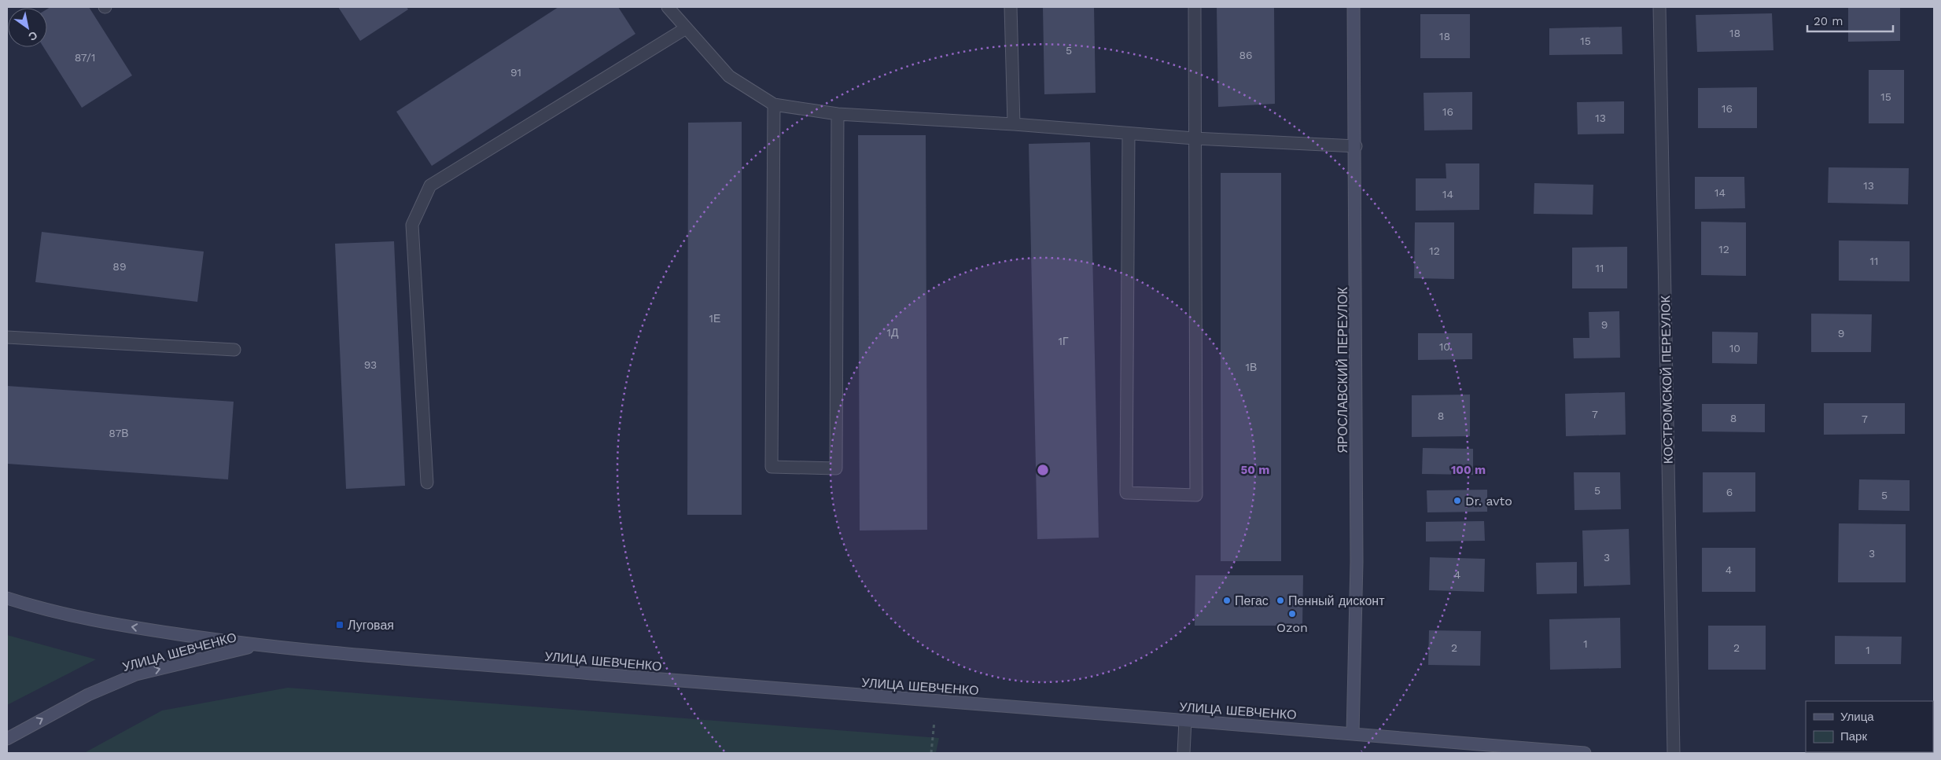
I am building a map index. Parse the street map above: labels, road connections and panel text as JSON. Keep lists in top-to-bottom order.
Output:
{
  "streets": {
    "main road": ["ЯРОСЛАВСКИЙ ПЕРЕУЛОК", "УЛИЦА ШЕВЧЕНКО"],
    "street": ["КОСТРОМСКОЙ ПЕРЕУЛОК"]
  },
  "crossings": [
    ["ЯРОСЛАВСКИЙ ПЕРЕУЛОК", "УЛИЦА ШЕВЧЕНКО"]
  ],
  "places": {
    "other": [
      "Dr. avto",
      "Пегас",
      "Пенный дисконт",
      "Ozon"
    ],
    "transit": ["Луговая"]
  },
  "house_numbers": [
    "18",
    "18",
    "15",
    "5",
    "86",
    "87/1",
    "91",
    "15",
    "16",
    "16",
    "13",
    "13",
    "14",
    "14",
    "12",
    "12",
    "11",
    "89",
    "11",
    "1Е",
    "9",
    "1Д",
    "9",
    "1Г",
    "10",
    "10",
    "93",
    "1В",
    "7",
    "8",
    "8",
    "7",
    "87В",
    "5",
    "6",
    "5",
    "3",
    "3",
    "4",
    "4",
    "1",
    "2",
    "2",
    "1"
  ],
  "legend": ["Улица", "Парк"],
  "scale_bar": "20 m",
  "north": "bottom right",
  "rings": ["50 m", "100 m"]
}
